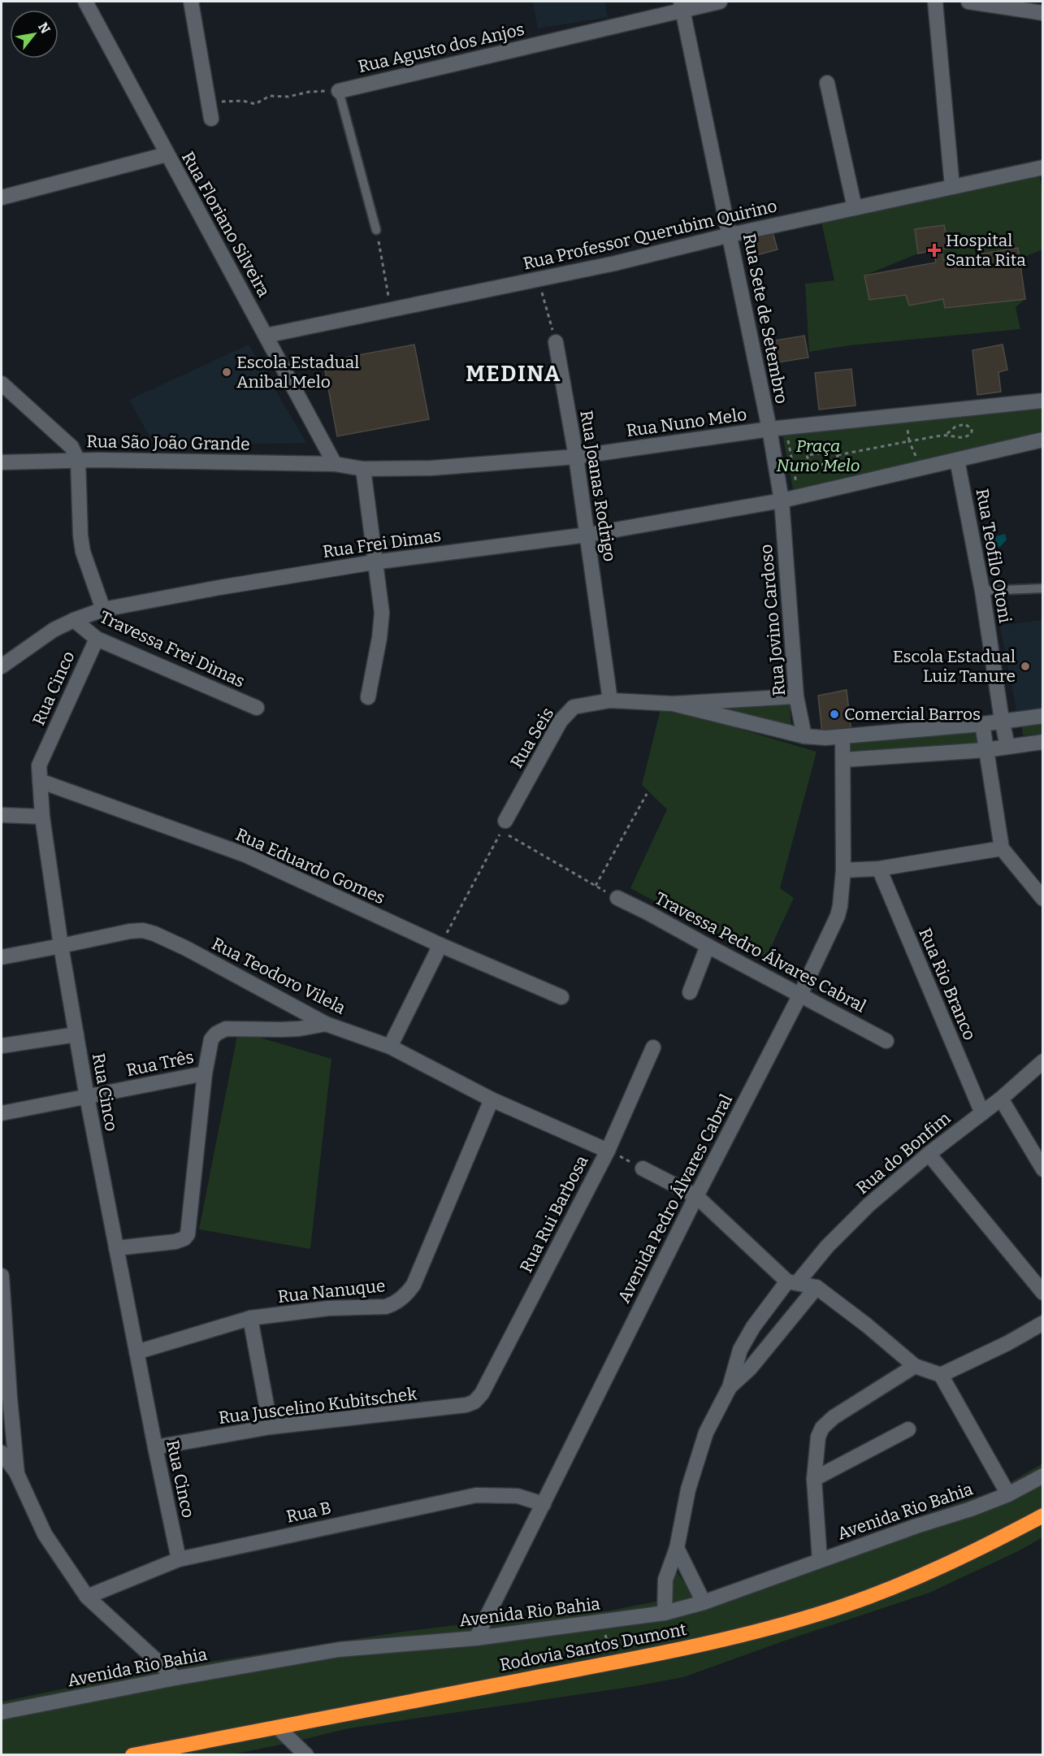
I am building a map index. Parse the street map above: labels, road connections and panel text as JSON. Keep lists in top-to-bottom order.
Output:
{
  "streets": {
    "highway": ["Rodovia Santos Dumont"],
    "street": [
      "Rua Agusto dos Anjos",
      "Rua Floriano Silveira",
      "Rua Professor Querubim Quirino",
      "Rua Sete de Setembro",
      "Rua Nuno Melo",
      "Rua São João Grande",
      "Rua Joanas Rodrigo",
      "Rua Frei Dimas",
      "Rua Teofilo Otoni",
      "Rua Jovino Cardoso",
      "Travessa Frei Dimas",
      "Rua Cinco",
      "Rua Seis",
      "Rua Eduardo Gomes",
      "Travessa Pedro Álvares Cabral",
      "Rua Teodoro Vilela",
      "Rua Rio Branco",
      "Rua Três",
      "Rua do Bonfim",
      "Avenida Pedro Álvares Cabral",
      "Rua Rui Barbosa",
      "Rua Nanuque",
      "Rua Juscelino Kubitschek",
      "Avenida Rio Bahia",
      "Rua B"
    ]
  },
  "crossings": [
    ["Rua Agusto dos Anjos", "Rua Sete de Setembro"],
    ["Rua Floriano Silveira", "Rua Professor Querubim Quirino"],
    ["Rua Floriano Silveira", "Rua Nuno Melo"],
    ["Rua Floriano Silveira", "Rua São João Grande"],
    ["Rua Professor Querubim Quirino", "Rua Sete de Setembro"],
    ["Rua Sete de Setembro", "Rua Nuno Melo"],
    ["Rua Sete de Setembro", "Rua Frei Dimas"],
    ["Rua Sete de Setembro", "Rua Jovino Cardoso"],
    ["Rua Nuno Melo", "Rua São João Grande"],
    ["Rua Nuno Melo", "Rua Joanas Rodrigo"],
    ["Rua Joanas Rodrigo", "Rua Frei Dimas"],
    ["Rua Joanas Rodrigo", "Rua Seis"],
    ["Rua Frei Dimas", "Rua Jovino Cardoso"],
    ["Rua Frei Dimas", "Travessa Frei Dimas"],
    ["Travessa Frei Dimas", "Rua Cinco"],
    ["Rua Cinco", "Rua Eduardo Gomes"],
    ["Rua Cinco", "Rua Teodoro Vilela"],
    ["Rua Cinco", "Rua Três"],
    ["Rua Cinco", "Rua Nanuque"],
    ["Rua Cinco", "Rua Juscelino Kubitschek"],
    ["Rua Cinco", "Rua B"],
    ["Travessa Pedro Álvares Cabral", "Avenida Pedro Álvares Cabral"],
    ["Rua Teodoro Vilela", "Rua Três"],
    ["Rua Teodoro Vilela", "Rua Rui Barbosa"],
    ["Rua Teodoro Vilela", "Rua Nanuque"],
    ["Rua Rio Branco", "Rua do Bonfim"],
    ["Rua do Bonfim", "Avenida Rio Bahia"],
    ["Avenida Pedro Álvares Cabral", "Avenida Rio Bahia"],
    ["Avenida Pedro Álvares Cabral", "Rua B"],
    ["Rua Rui Barbosa", "Rua Juscelino Kubitschek"]
  ],
  "districts": ["MEDINA"],
  "parks": ["Praça Nuno Melo"],
  "places": {
    "health": ["Hospital Santa Rita"],
    "other": ["Escola Estadual Anibal Melo", "Escola Estadual Luiz Tanure", "Comercial Barros"]
  },
  "north": "top right"
}
